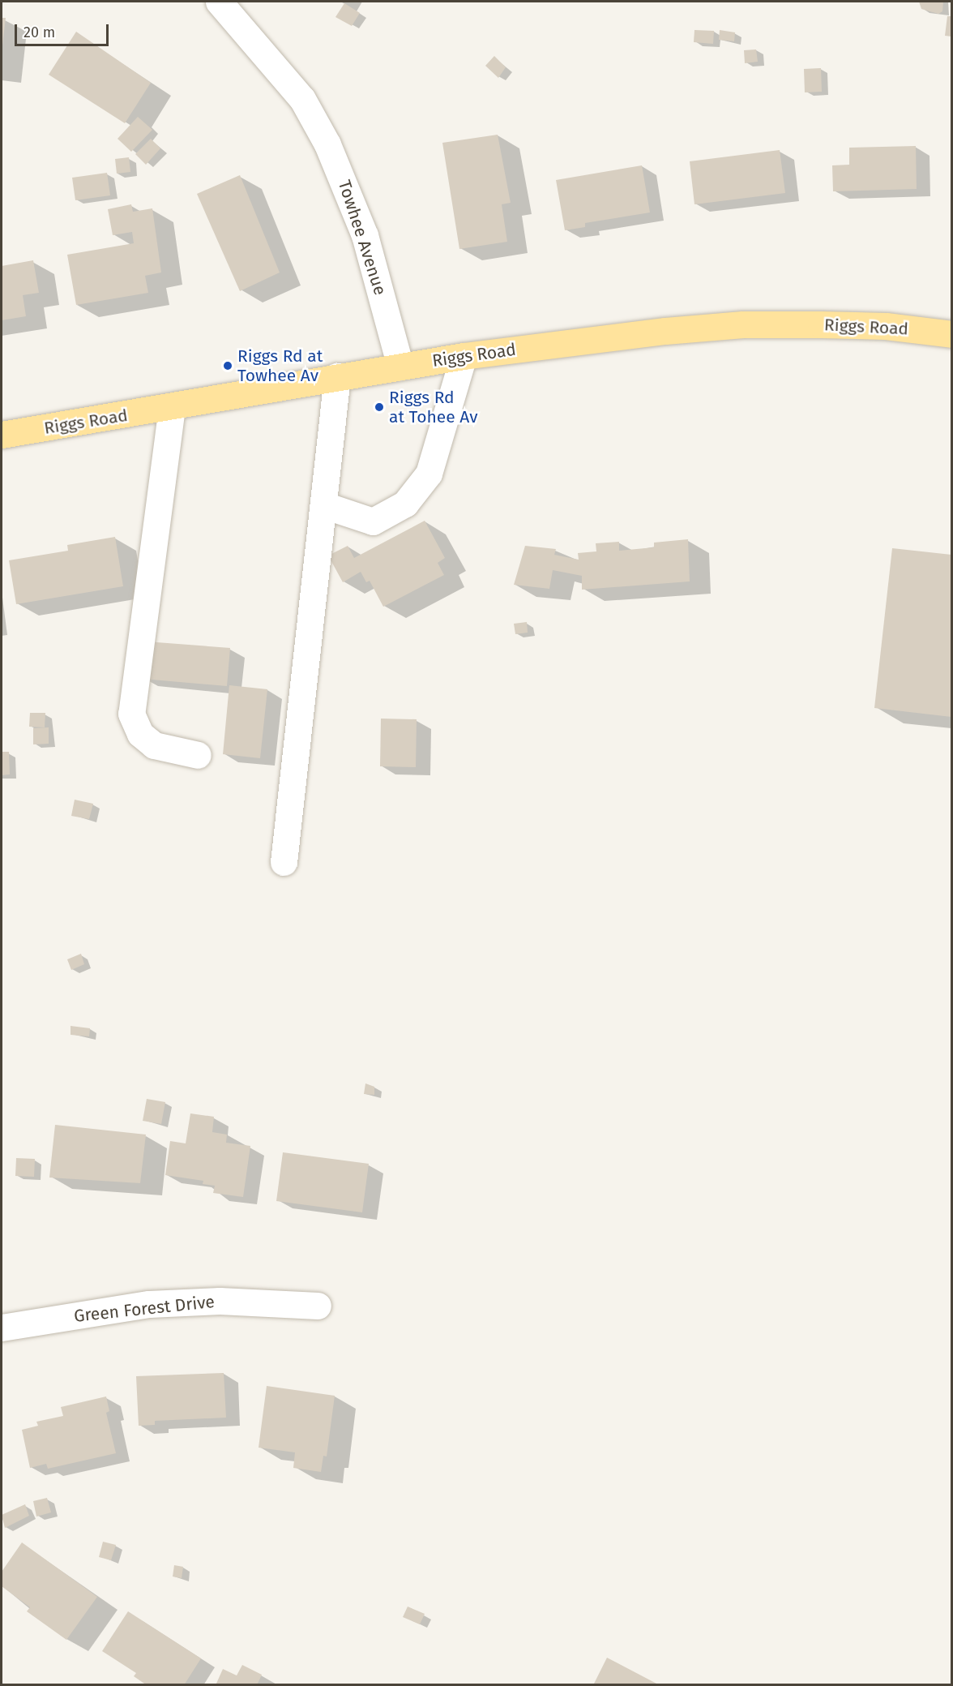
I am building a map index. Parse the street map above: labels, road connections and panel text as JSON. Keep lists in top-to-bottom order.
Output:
{
  "streets": {
    "main road": ["Riggs Road"],
    "street": ["Towhee Avenue", "Green Forest Drive"]
  },
  "crossings": [
    ["Towhee Avenue", "Riggs Road"]
  ],
  "places": ["Riggs Rd at Towhee Av", "Riggs Rd at Tohee Av"],
  "scale_bar": "20 m"
}
